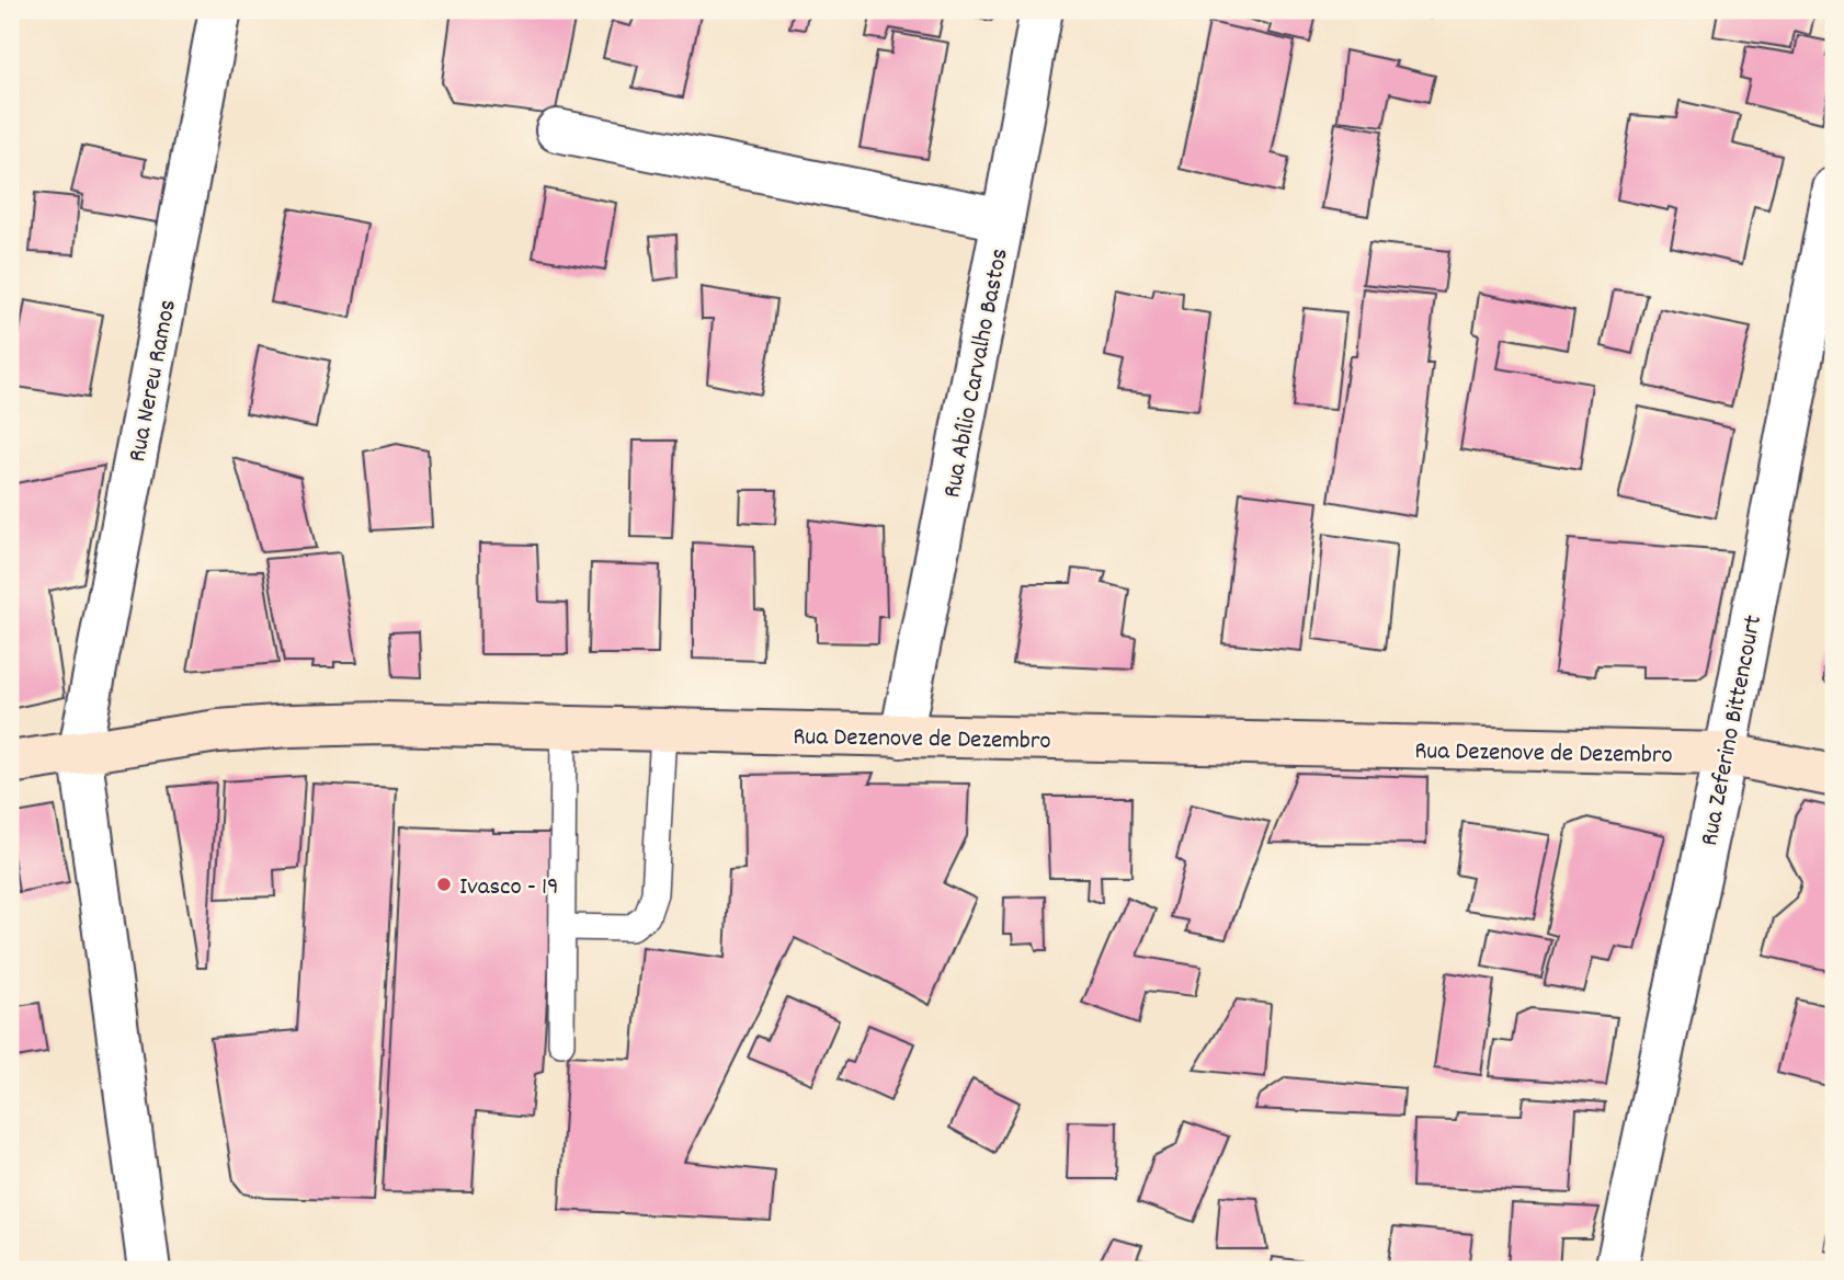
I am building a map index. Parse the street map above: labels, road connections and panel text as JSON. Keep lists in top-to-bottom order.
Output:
{
  "streets": {
    "main road": ["Rua Dezenove de Dezembro"],
    "street": ["Rua Abílio Carvalho Bastos", "Rua Nereu Ramos", "Rua Zeferino Bittencourt"]
  },
  "crossings": [
    ["Rua Abílio Carvalho Bastos", "Rua Dezenove de Dezembro"],
    ["Rua Nereu Ramos", "Rua Dezenove de Dezembro"],
    ["Rua Zeferino Bittencourt", "Rua Dezenove de Dezembro"]
  ],
  "places": ["Ivasco - 19"]
}
